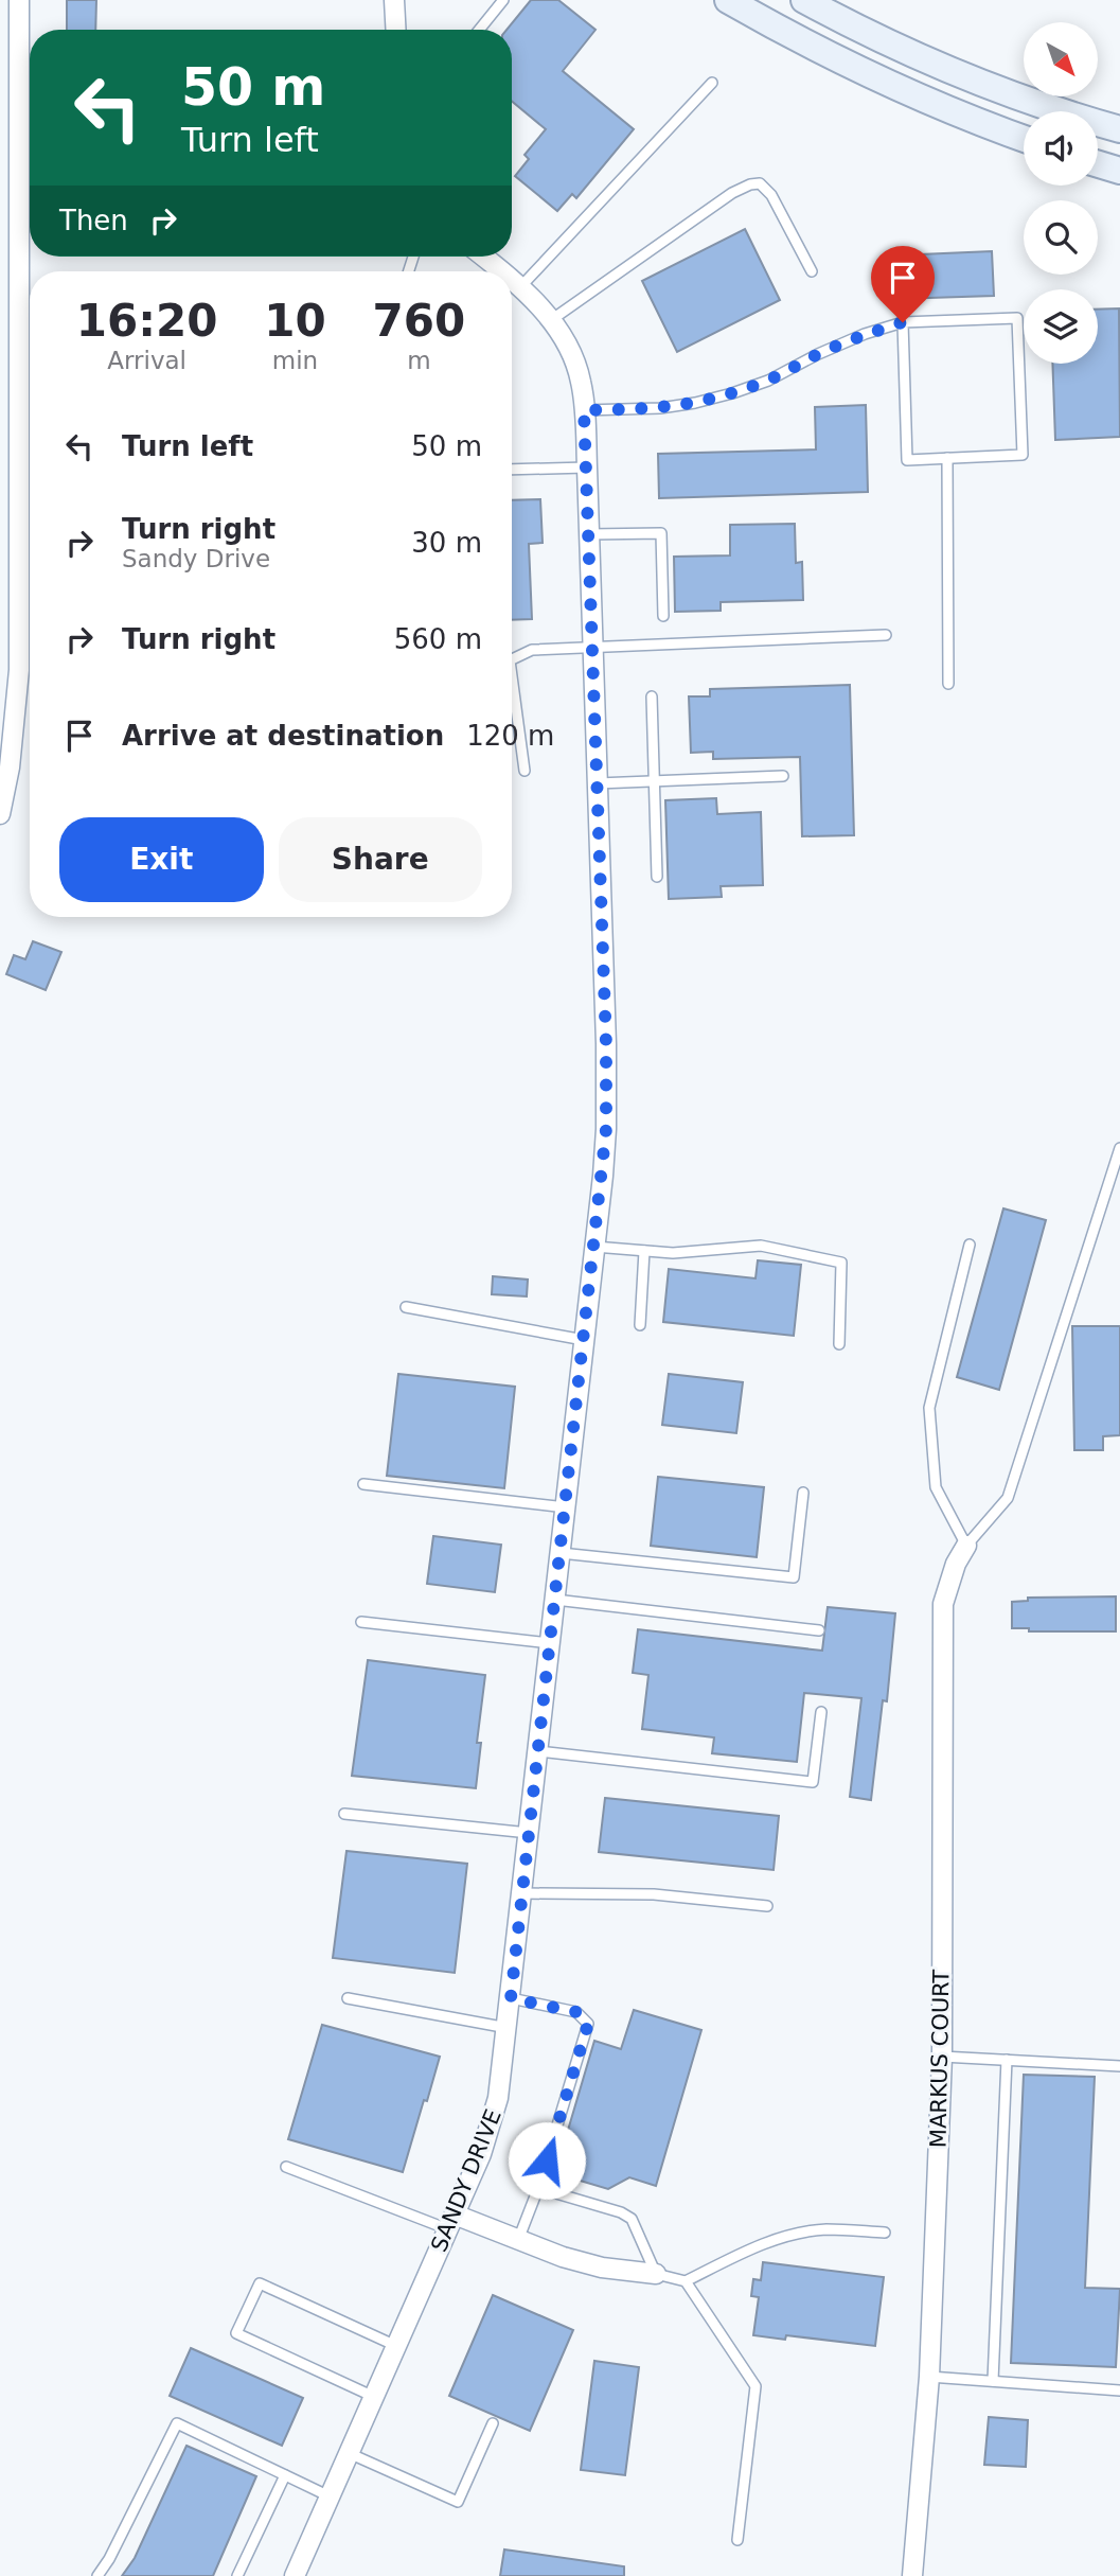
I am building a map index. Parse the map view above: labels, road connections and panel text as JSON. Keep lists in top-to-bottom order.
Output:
{
  "streets": {
    "street": ["MARKUS COURT", "SANDY DRIVE"]
  },
  "north": "bottom right",
  "page": {
    "turn": ["50 m", "Turn left"],
    "then": "Then",
    "eta": [
      "16:20",
      "Arrival",
      "10",
      "min",
      "760",
      "m"
    ],
    "list": [
      {
        "name": "Turn left",
        "value": "50 m"
      },
      {
        "name": "Turn right",
        "note": "Sandy Drive",
        "value": "30 m"
      },
      {
        "name": "Turn right",
        "value": "560 m"
      },
      {
        "name": "Arrive at destination",
        "value": "120 m"
      }
    ],
    "buttons": ["Exit", "Share"]
  }
}
